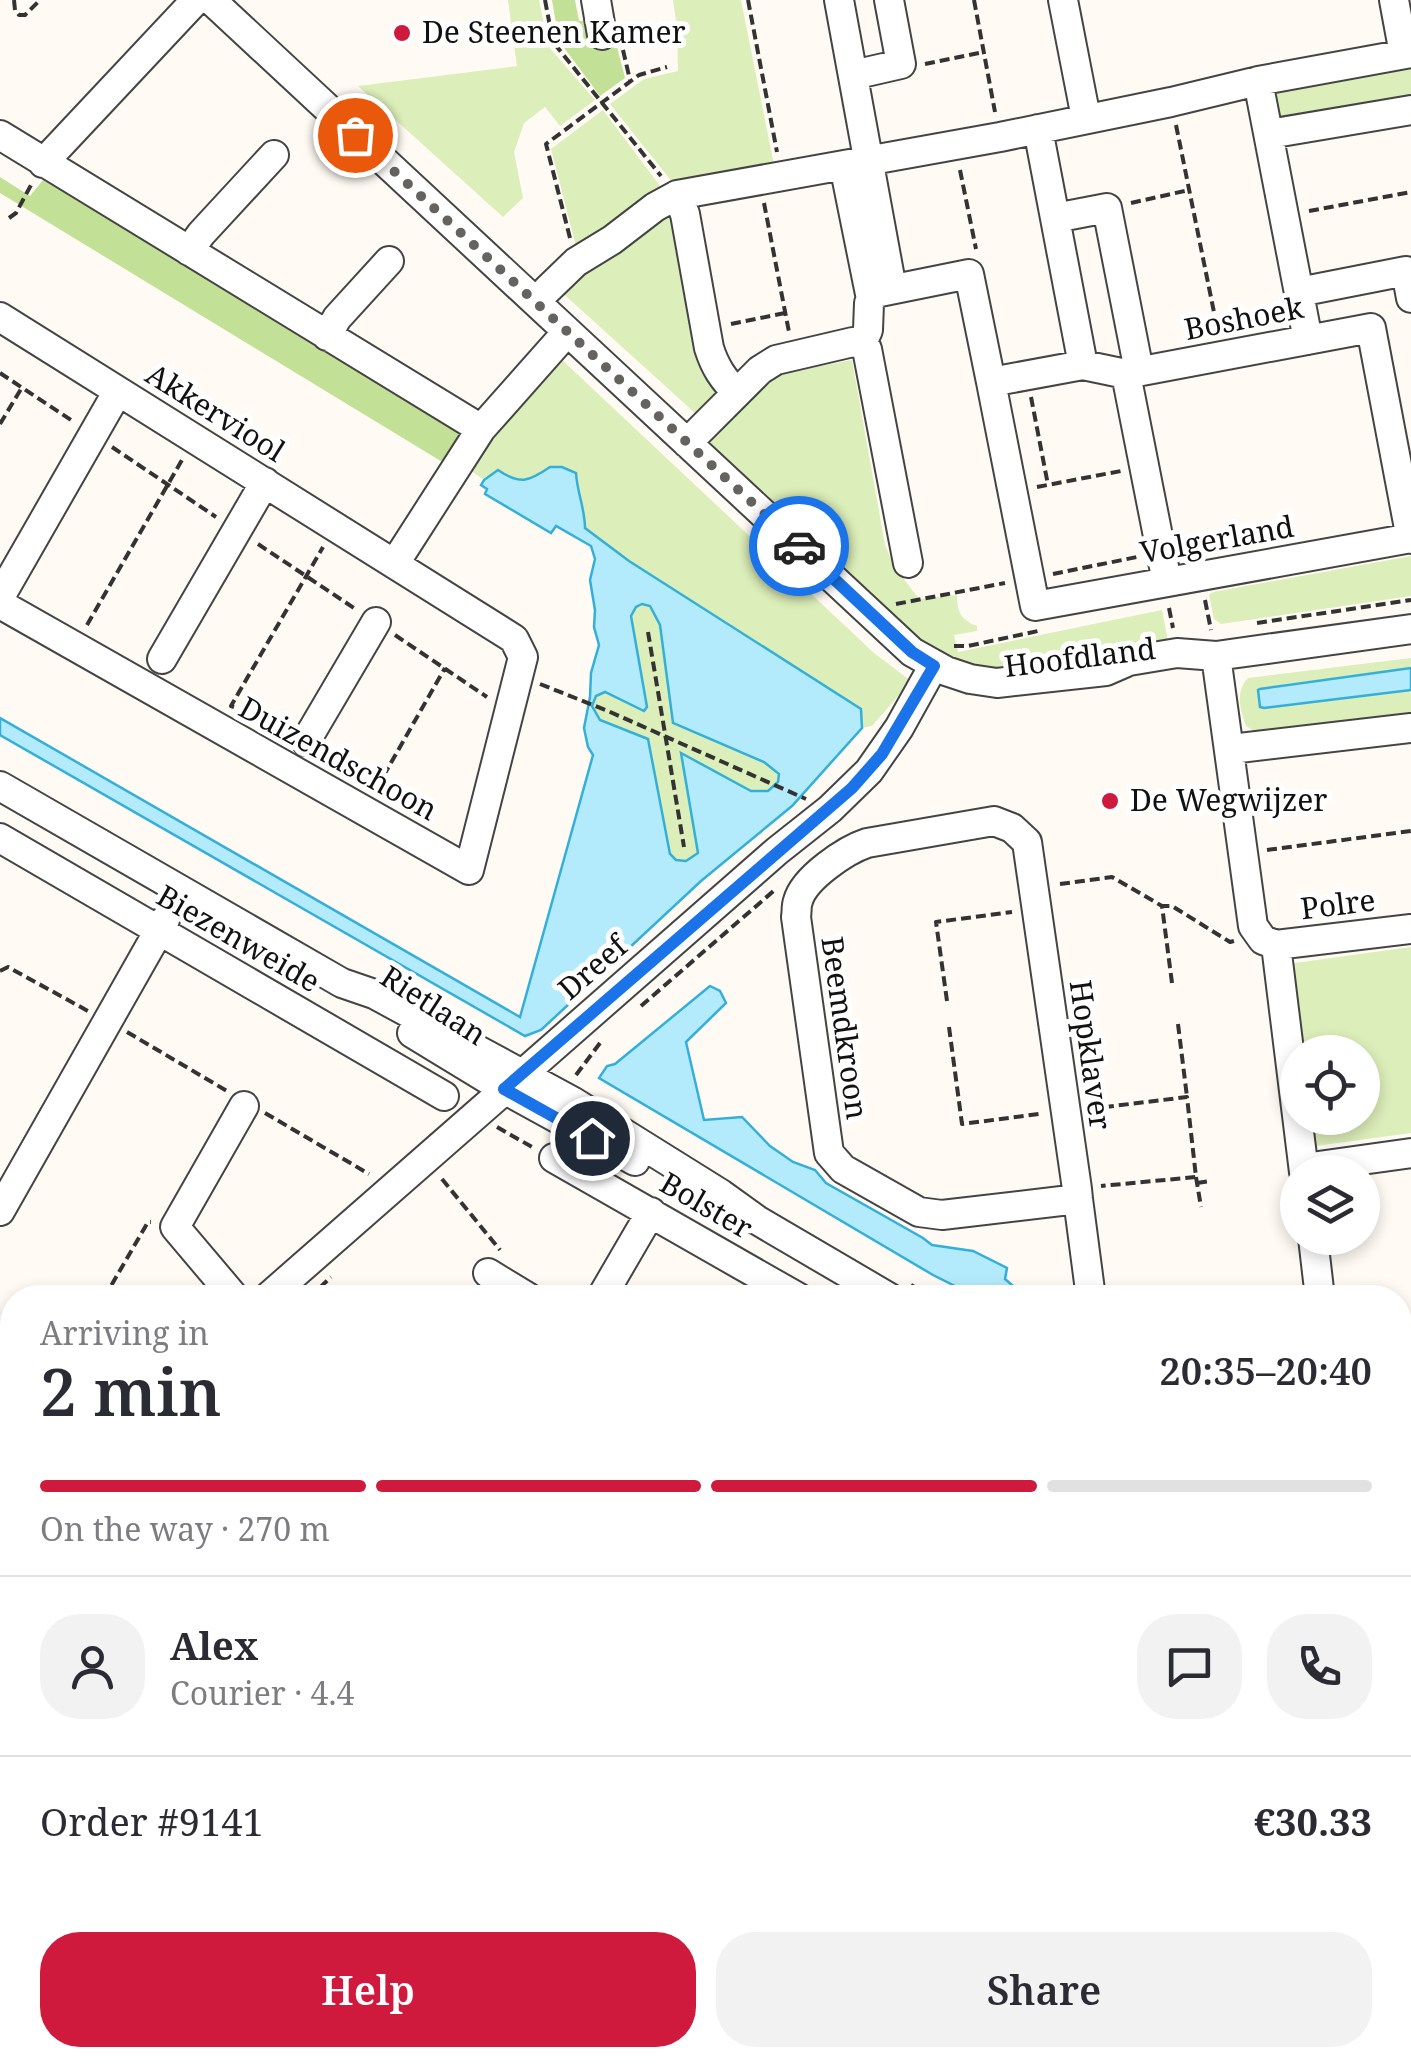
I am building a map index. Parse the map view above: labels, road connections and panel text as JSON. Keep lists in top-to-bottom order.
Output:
{
  "streets": {
    "street": [
      "Boshoek",
      "Akkerviool",
      "Volgerland",
      "Hoofdland",
      "Duizendschoon",
      "Polre",
      "Biezenweide",
      "Dreef",
      "Rietlaan",
      "Beemdkroon",
      "Hopklaver",
      "Bolster"
    ]
  },
  "crossings": [
    ["Boshoek", "Volgerland"],
    ["Akkerviool", "Duizendschoon"],
    ["Volgerland", "Hoofdland"],
    ["Hoofdland", "Dreef"],
    ["Dreef", "Rietlaan"],
    ["Beemdkroon", "Hopklaver"]
  ],
  "places": ["De Steenen Kamer", "De Wegwijzer"],
  "page": {
    "heading": ["2 min", "Arriving in", "20:35–20:40"],
    "panel": [
      "Alex",
      "Courier · 4.4",
      "Order #9141",
      "€30.33"
    ],
    "bar": "On the way · 270 m",
    "buttons": ["Help", "Share"]
  }
}
